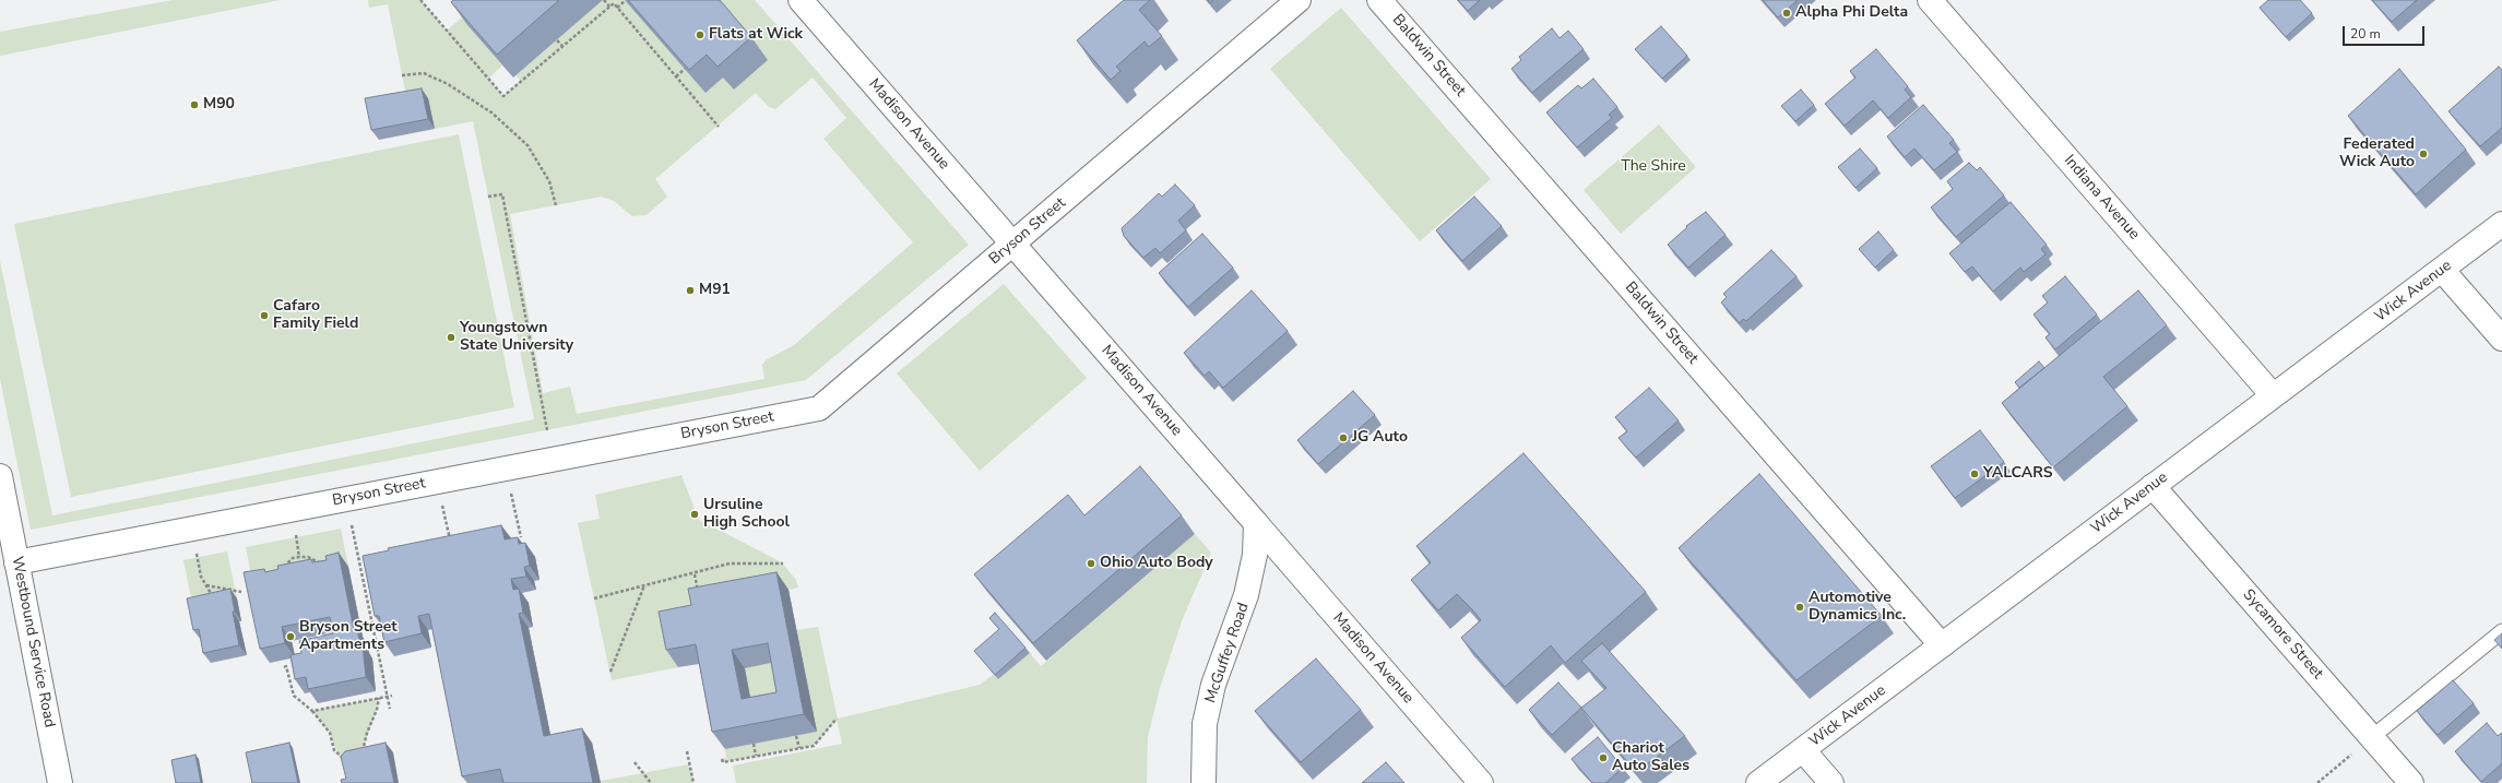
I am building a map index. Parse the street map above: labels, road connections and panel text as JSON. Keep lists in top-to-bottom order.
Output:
{
  "streets": {
    "street": [
      "Baldwin Street",
      "Madison Avenue",
      "Indiana Avenue",
      "Bryson Street",
      "Wick Avenue",
      "Sycamore Street",
      "Westbound Service Road",
      "McGuffey Road"
    ]
  },
  "crossings": [
    ["Baldwin Street", "Wick Avenue"],
    ["Madison Avenue", "Bryson Street"],
    ["Madison Avenue", "McGuffey Road"],
    ["Indiana Avenue", "Wick Avenue"],
    ["Bryson Street", "Westbound Service Road"],
    ["Wick Avenue", "Sycamore Street"]
  ],
  "parks": ["The Shire"],
  "places": [
    "Alpha Phi Delta",
    "Flats at Wick",
    "M90",
    "Federated Wick Auto",
    "M91",
    "Cafaro Family Field",
    "Youngstown State University",
    "JG Auto",
    "YALCARS",
    "Ursuline High School",
    "Ohio Auto Body",
    "Automotive Dynamics Inc.",
    "Bryson Street Apartments",
    "Chariot Auto Sales"
  ],
  "scale_bar": "20 m"
}
